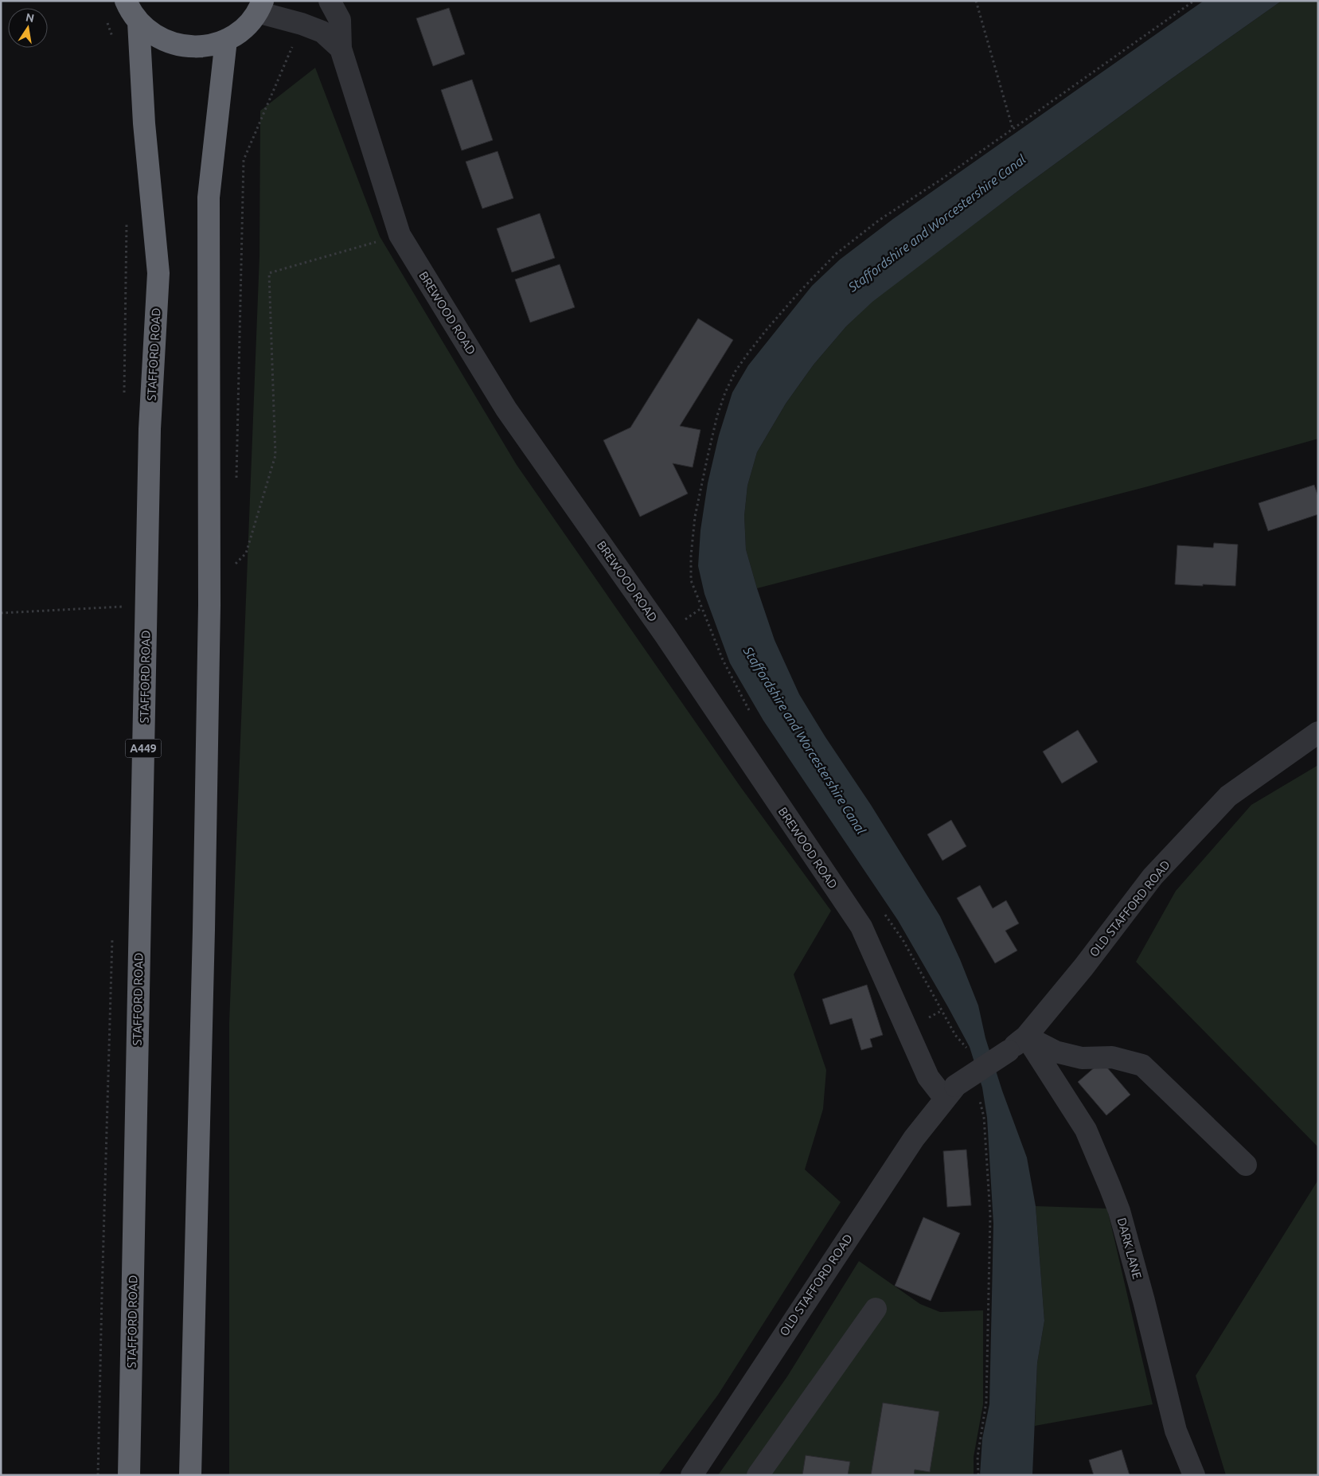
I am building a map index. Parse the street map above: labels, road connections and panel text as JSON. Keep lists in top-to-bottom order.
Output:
{
  "streets": {
    "highway": ["STAFFORD ROAD", "A449"],
    "street": ["BREWOOD ROAD", "OLD STAFFORD ROAD", "DARK LANE"]
  },
  "crossings": [
    ["BREWOOD ROAD", "OLD STAFFORD ROAD"],
    ["OLD STAFFORD ROAD", "DARK LANE"]
  ],
  "water": ["Staffordshire and Worcestershire Canal"],
  "north": "top"
}
